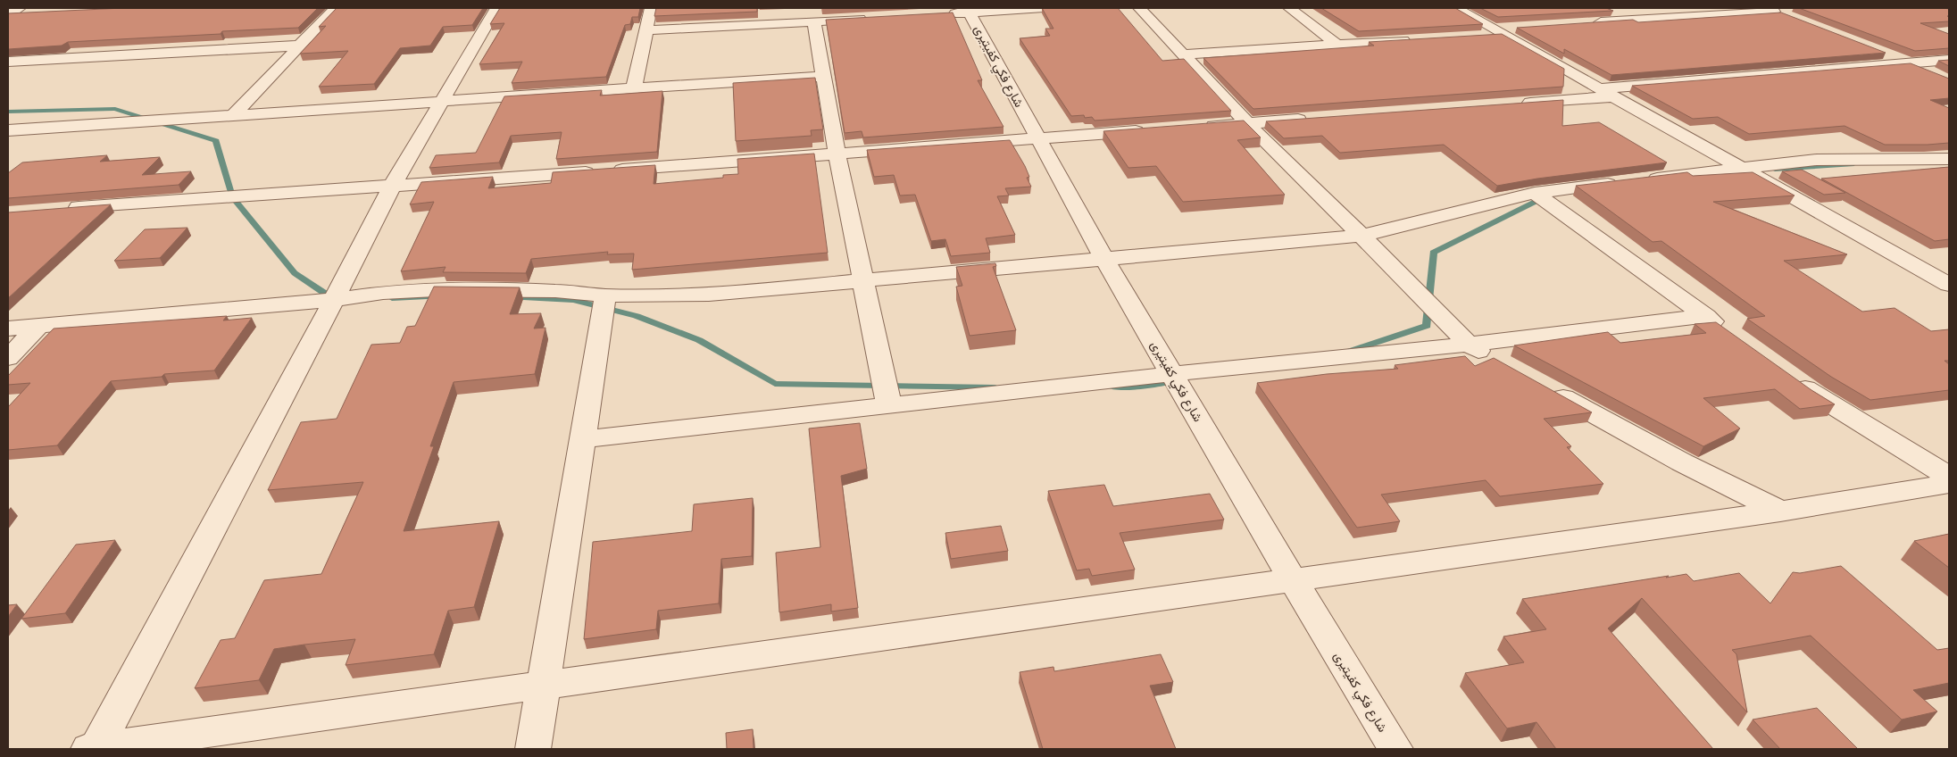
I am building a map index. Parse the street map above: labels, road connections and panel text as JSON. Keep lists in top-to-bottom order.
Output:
{
  "streets": {
    "street": ["شارع فكي كفيتيرى"]
  }
}
